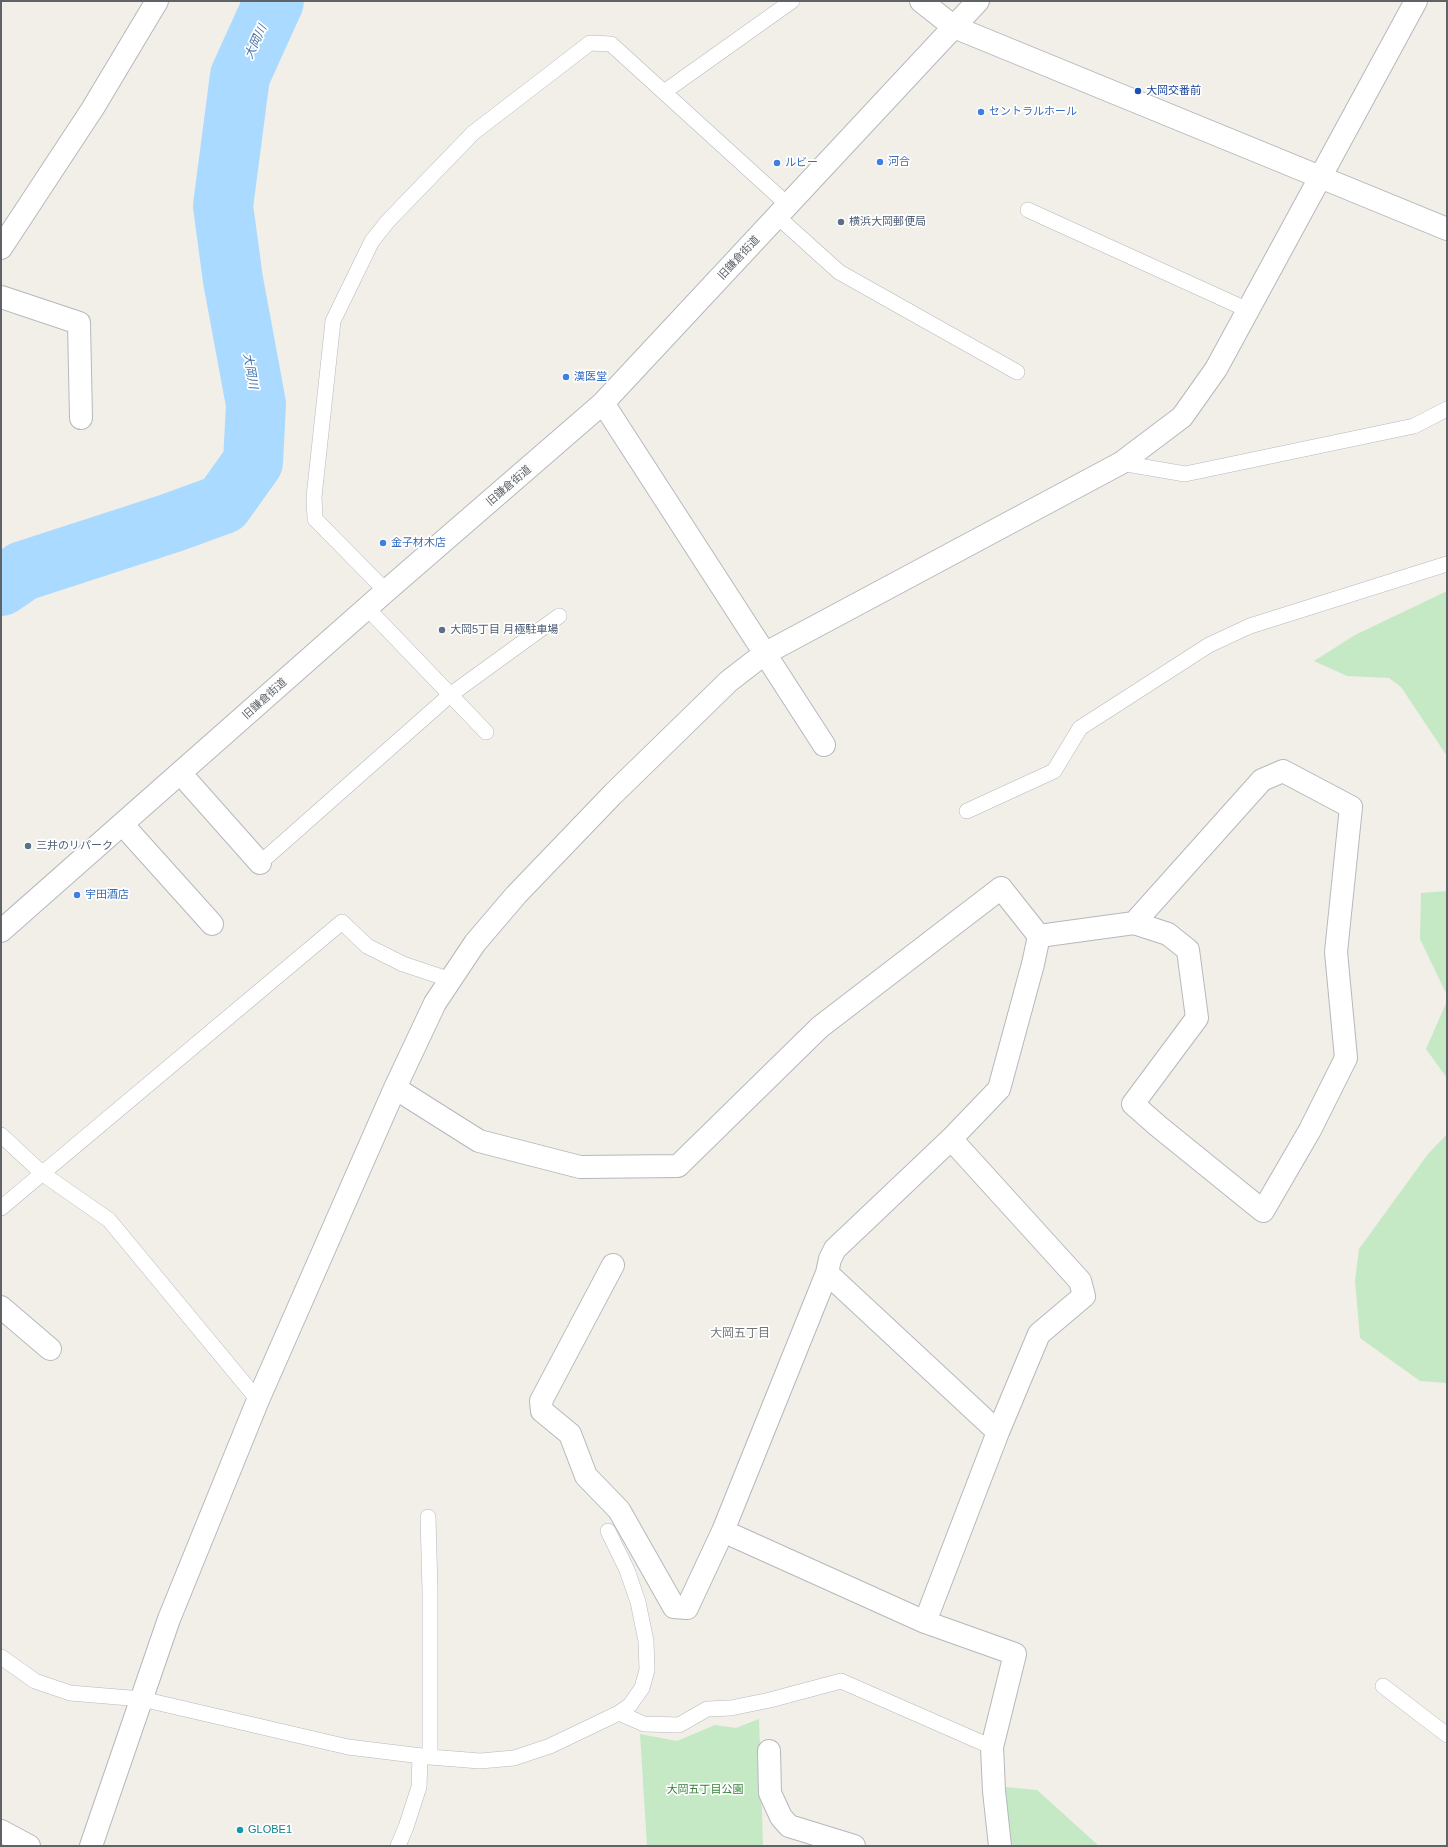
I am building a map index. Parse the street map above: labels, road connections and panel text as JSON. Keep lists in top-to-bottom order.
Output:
{
  "streets": {
    "street": ["旧鎌倉街道"]
  },
  "districts": ["大岡五丁目"],
  "water": ["大岡川"],
  "parks": ["大岡五丁目公園"],
  "places": [
    "大岡交番前",
    "セントラルホール",
    "河合",
    "ルビー",
    "横浜大岡郵便局",
    "漢医堂",
    "金子材木店",
    "大岡5丁目 月極駐車場",
    "三井のリパーク",
    "宇田酒店",
    "GLOBE1"
  ]
}
